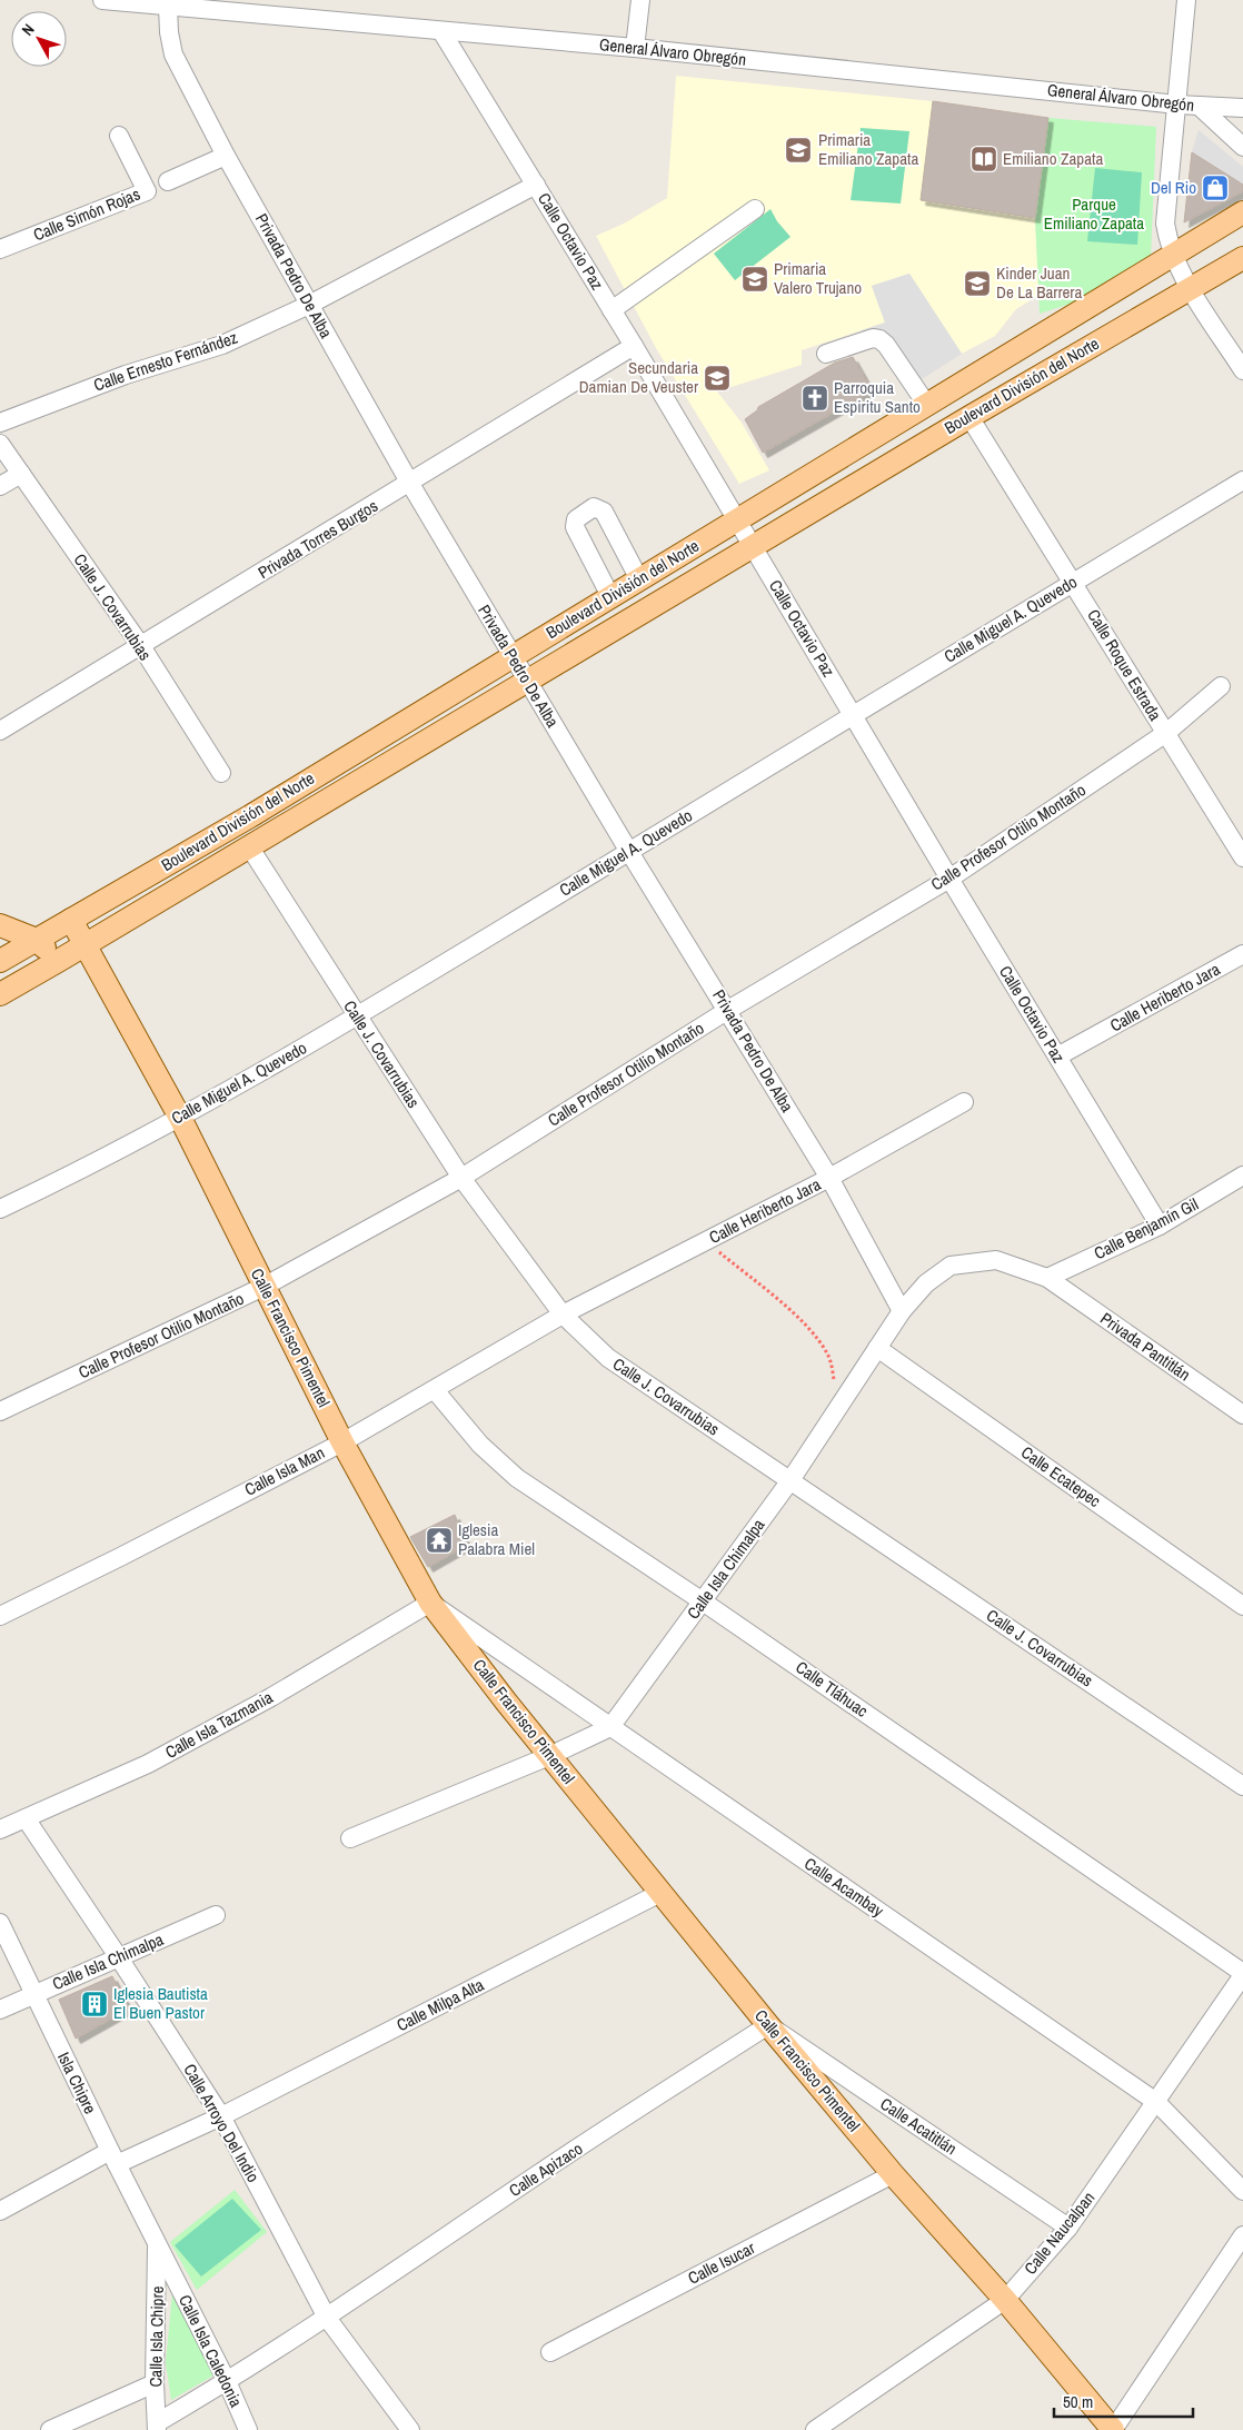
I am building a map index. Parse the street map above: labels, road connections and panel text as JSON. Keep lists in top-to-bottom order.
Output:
{
  "streets": {
    "main road": ["Boulevard División del Norte", "Calle Francisco Pimentel"],
    "street": [
      "General Álvaro Obregón",
      "Calle Simón Rojas",
      "Calle Octavio Paz",
      "Privada Pedro De Alba",
      "Calle Ernesto Fernández",
      "Privada Torres Burgos",
      "Calle J. Covarrubias",
      "Calle Miguel A. Quevedo",
      "Calle Roque Estrada",
      "Calle Profesor Otilio Montaño",
      "Calle Heriberto Jara",
      "Calle Benjamín Gil",
      "Privada Pantitlán",
      "Calle Isla Man",
      "Calle Ecatepec",
      "Calle Isla Chimalpa",
      "Calle Tláhuac",
      "Calle Isla Tazmania",
      "Calle Acambay",
      "Calle Milpa Alta",
      "Isla Chipre",
      "Calle Arroyo Del Indio",
      "Calle Acatitlán",
      "Calle Apizaco",
      "Calle Naucalpan",
      "Calle Isucar",
      "Calle Isla Chipre",
      "Calle Isla Caledonia"
    ]
  },
  "crossings": [
    ["General Álvaro Obregón", "Calle Octavio Paz"],
    ["General Álvaro Obregón", "Privada Pedro De Alba"],
    ["Calle Octavio Paz", "Calle Ernesto Fernández"],
    ["Calle Octavio Paz", "Boulevard División del Norte"],
    ["Calle Octavio Paz", "Privada Torres Burgos"],
    ["Calle Octavio Paz", "Calle Miguel A. Quevedo"],
    ["Calle Octavio Paz", "Calle Profesor Otilio Montaño"],
    ["Calle Octavio Paz", "Calle Heriberto Jara"],
    ["Calle Octavio Paz", "Calle Benjamín Gil"],
    ["Privada Pedro De Alba", "Calle Ernesto Fernández"],
    ["Privada Pedro De Alba", "Boulevard División del Norte"],
    ["Privada Pedro De Alba", "Privada Torres Burgos"],
    ["Privada Pedro De Alba", "Calle Miguel A. Quevedo"],
    ["Privada Pedro De Alba", "Calle Profesor Otilio Montaño"],
    ["Privada Pedro De Alba", "Calle Heriberto Jara"],
    ["Privada Pedro De Alba", "Calle Isla Chimalpa"],
    ["Boulevard División del Norte", "Calle J. Covarrubias"],
    ["Boulevard División del Norte", "Calle Roque Estrada"],
    ["Boulevard División del Norte", "Calle Francisco Pimentel"],
    ["Privada Torres Burgos", "Calle J. Covarrubias"],
    ["Calle J. Covarrubias", "Calle Miguel A. Quevedo"],
    ["Calle J. Covarrubias", "Calle Profesor Otilio Montaño"],
    ["Calle J. Covarrubias", "Calle Heriberto Jara"],
    ["Calle J. Covarrubias", "Calle Isla Man"],
    ["Calle J. Covarrubias", "Calle Isla Chimalpa"],
    ["Calle Miguel A. Quevedo", "Calle Roque Estrada"],
    ["Calle Miguel A. Quevedo", "Calle Francisco Pimentel"],
    ["Calle Roque Estrada", "Calle Profesor Otilio Montaño"],
    ["Calle Profesor Otilio Montaño", "Calle Francisco Pimentel"],
    ["Calle Heriberto Jara", "Calle Isla Man"],
    ["Calle Benjamín Gil", "Privada Pantitlán"],
    ["Calle Benjamín Gil", "Calle Isla Chimalpa"],
    ["Calle Francisco Pimentel", "Calle Isla Man"],
    ["Calle Francisco Pimentel", "Calle Isla Chimalpa"],
    ["Calle Francisco Pimentel", "Calle Isla Tazmania"],
    ["Calle Francisco Pimentel", "Calle Acambay"],
    ["Calle Francisco Pimentel", "Calle Milpa Alta"],
    ["Calle Francisco Pimentel", "Calle Acatitlán"],
    ["Calle Francisco Pimentel", "Calle Apizaco"],
    ["Calle Francisco Pimentel", "Calle Naucalpan"],
    ["Calle Francisco Pimentel", "Calle Isucar"],
    ["Privada Pantitlán", "Calle Isla Chimalpa"],
    ["Calle Isla Man", "Calle Tláhuac"],
    ["Calle Ecatepec", "Calle Isla Chimalpa"],
    ["Calle Isla Chimalpa", "Calle Tláhuac"],
    ["Calle Isla Chimalpa", "Calle Acambay"],
    ["Calle Isla Chimalpa", "Isla Chipre"],
    ["Calle Isla Chimalpa", "Calle Arroyo Del Indio"],
    ["Calle Tláhuac", "Calle Naucalpan"],
    ["Calle Isla Tazmania", "Calle Acambay"],
    ["Calle Isla Tazmania", "Calle Arroyo Del Indio"],
    ["Calle Acambay", "Calle Naucalpan"],
    ["Calle Milpa Alta", "Isla Chipre"],
    ["Calle Milpa Alta", "Calle Arroyo Del Indio"],
    ["Isla Chipre", "Calle Isla Chipre"],
    ["Isla Chipre", "Calle Isla Caledonia"],
    ["Calle Arroyo Del Indio", "Calle Apizaco"],
    ["Calle Acatitlán", "Calle Apizaco"],
    ["Calle Acatitlán", "Calle Naucalpan"],
    ["Calle Apizaco", "Calle Isla Chipre"],
    ["Calle Apizaco", "Calle Isla Caledonia"],
    ["Calle Isla Chipre", "Calle Isla Caledonia"]
  ],
  "parks": ["Parque Emiliano Zapata"],
  "places": {
    "school or university": [
      "Primaria Emiliano Zapata",
      "Primaria Valero Trujano",
      "Kinder Juan De La Barrera",
      "Secundaria Damian De Veuster"
    ],
    "library": ["Emiliano Zapata"],
    "shop": ["Del Rio"],
    "church": ["Parroquia Espiritu Santo"],
    "temple": ["Iglesia Palabra Miel"],
    "building": ["Iglesia Bautista El Buen Pastor"]
  },
  "scale_bar": "50 m",
  "north": "top left"
}
